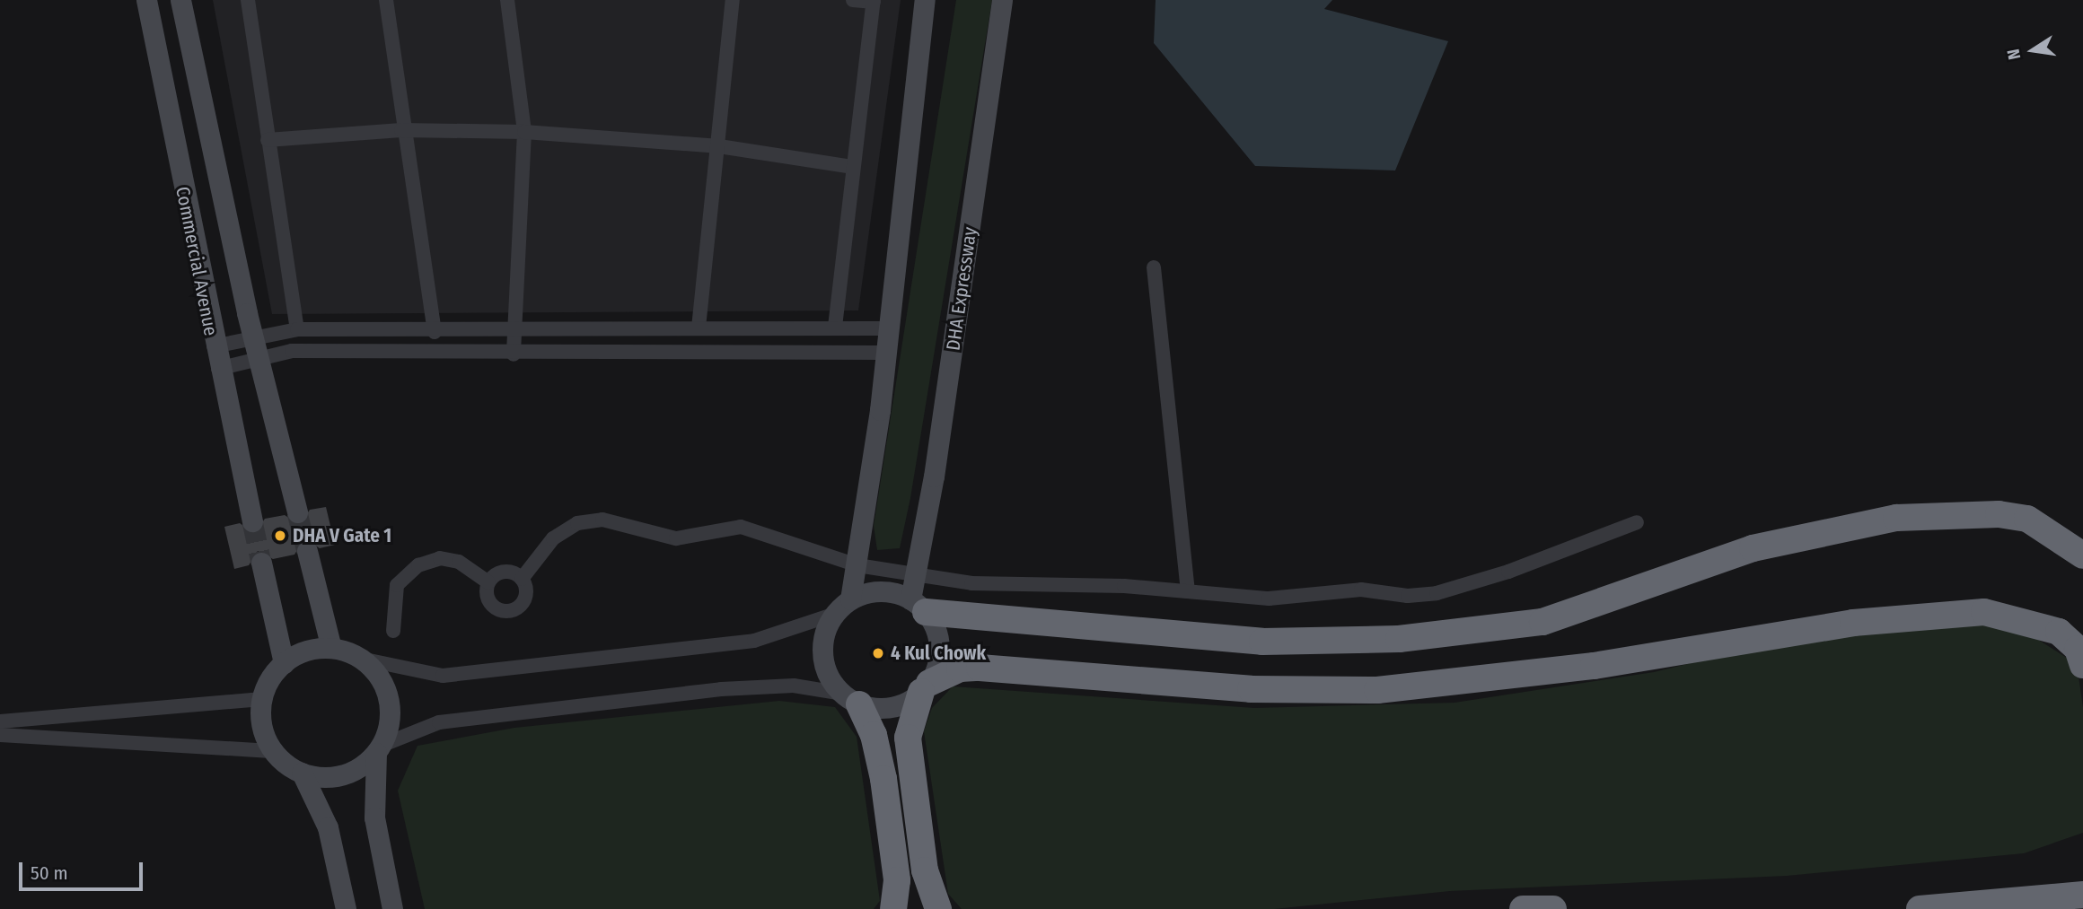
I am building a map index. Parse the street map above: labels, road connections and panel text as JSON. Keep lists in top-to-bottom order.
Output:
{
  "streets": {
    "main road": ["Commercial Avenue", "DHA Expressway"]
  },
  "places": ["DHA V Gate 1", "4 Kul Chowk"],
  "scale_bar": "50 m",
  "north": "left"
}
